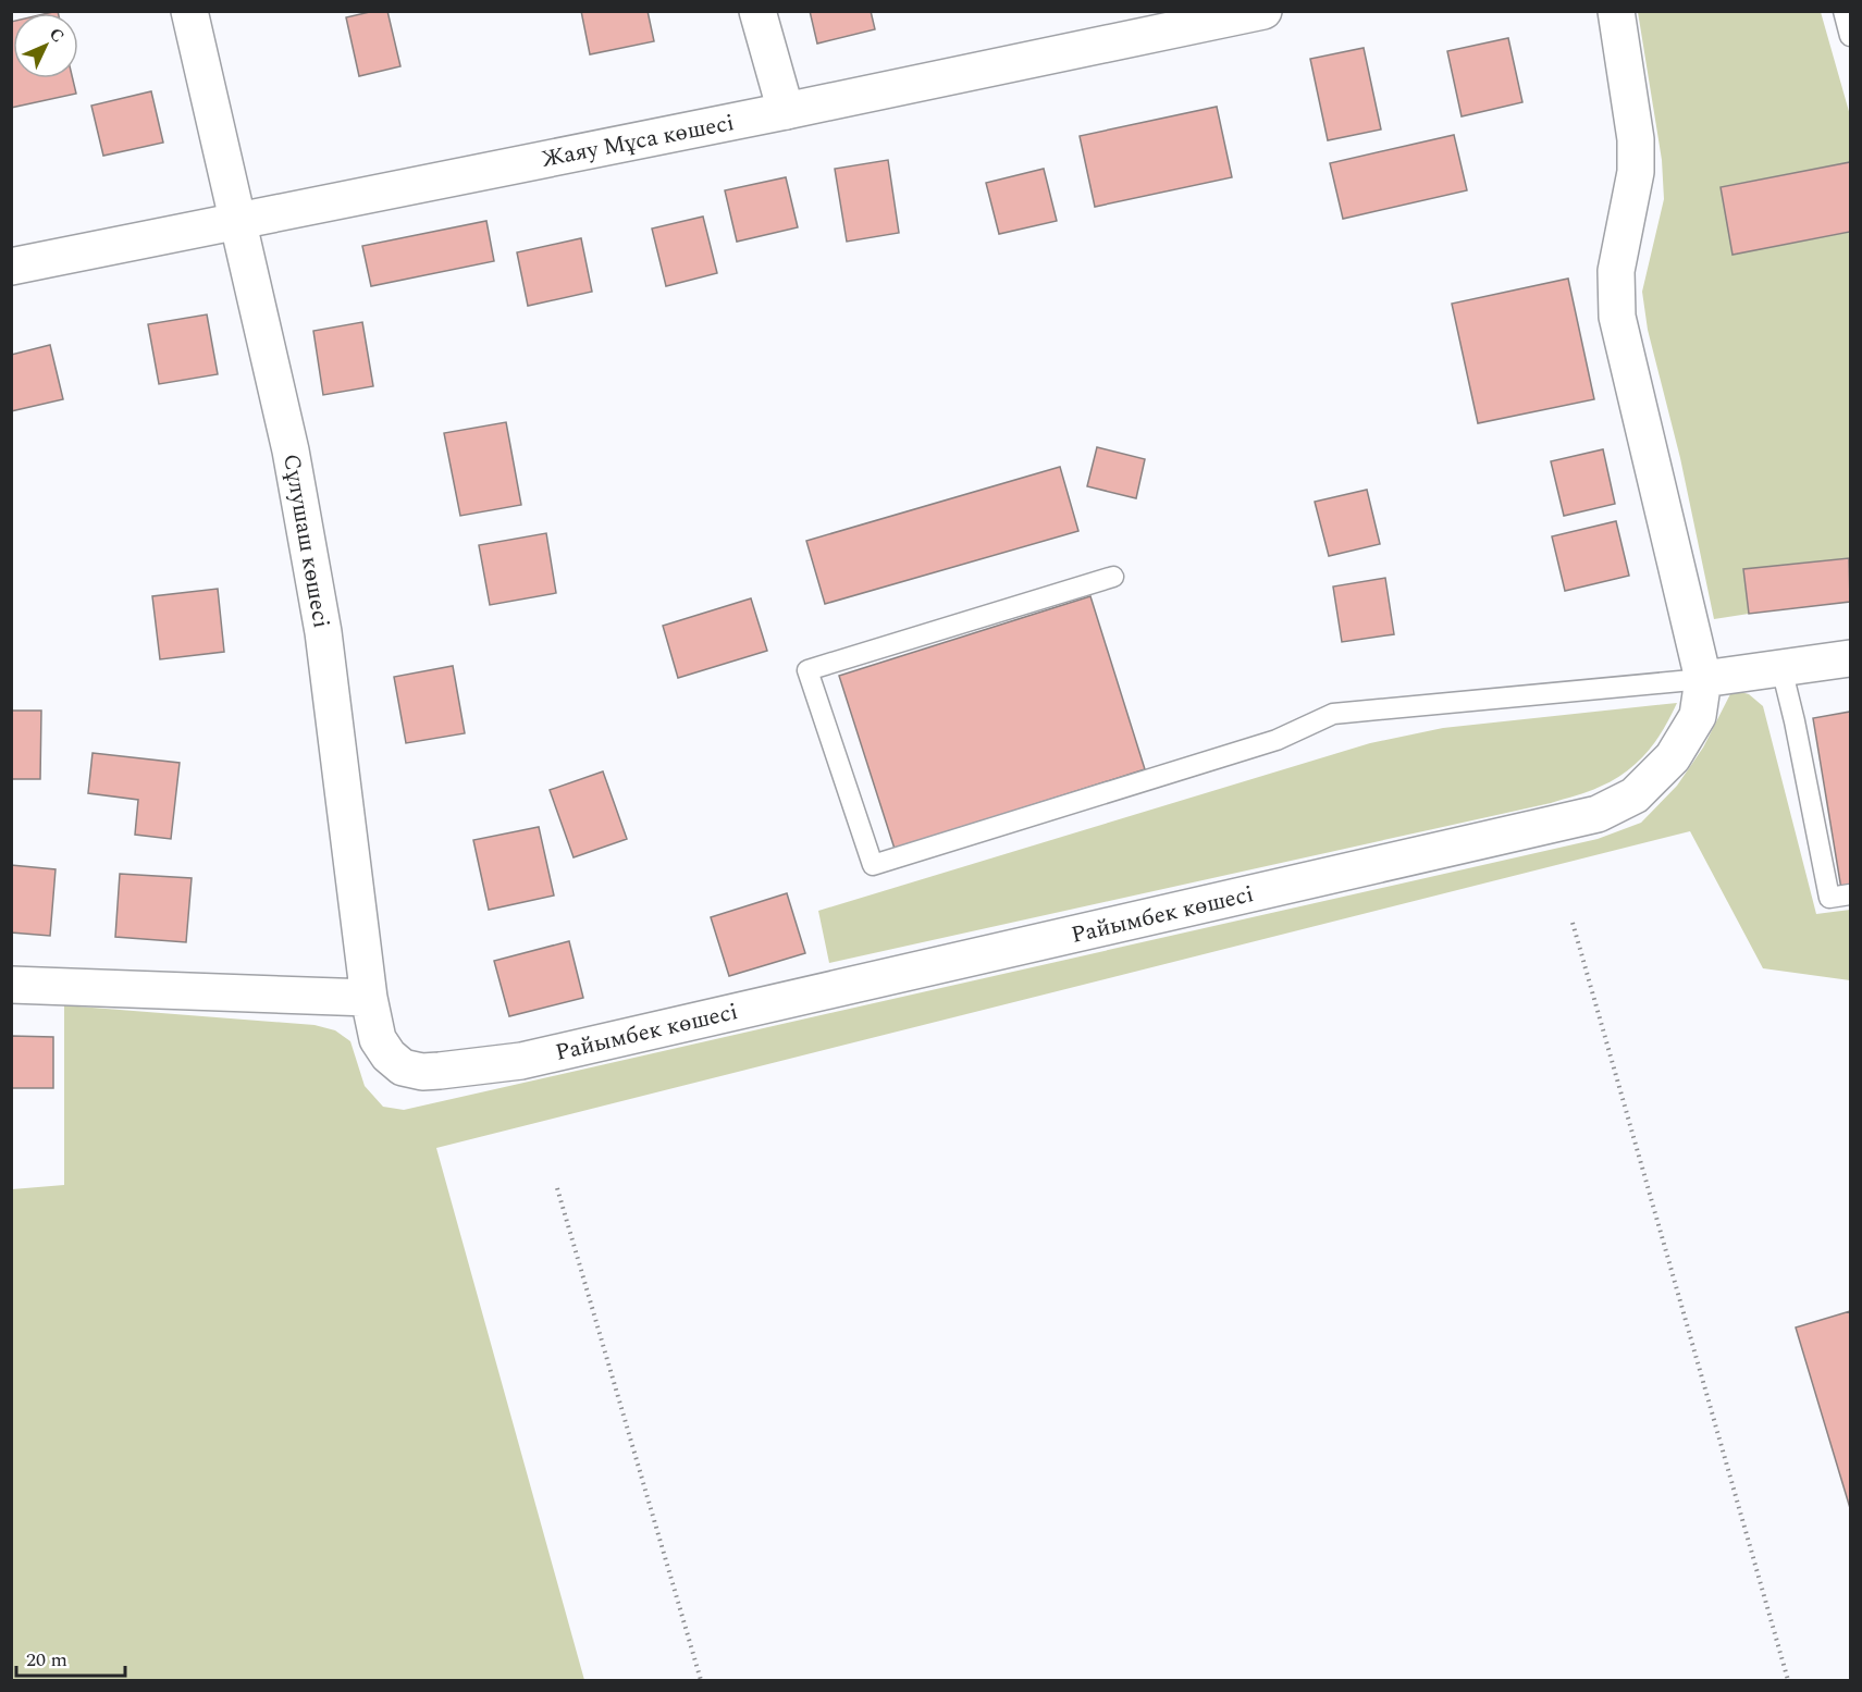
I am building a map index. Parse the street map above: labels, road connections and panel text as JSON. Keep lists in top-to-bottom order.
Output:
{
  "streets": {
    "street": ["Жаяу Мұса көшесі", "Сұлушаш көшесі", "Райымбек көшесі"]
  },
  "crossings": [
    ["Жаяу Мұса көшесі", "Сұлушаш көшесі"],
    ["Сұлушаш көшесі", "Райымбек көшесі"]
  ],
  "scale_bar": "20 m",
  "north": "top right"
}
